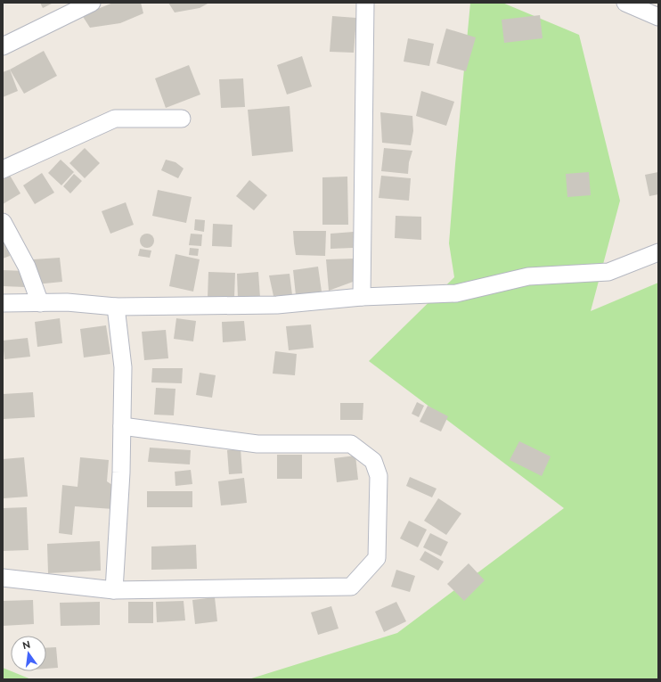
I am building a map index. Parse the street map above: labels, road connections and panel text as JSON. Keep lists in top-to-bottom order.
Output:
{
  "north": "top"
}
